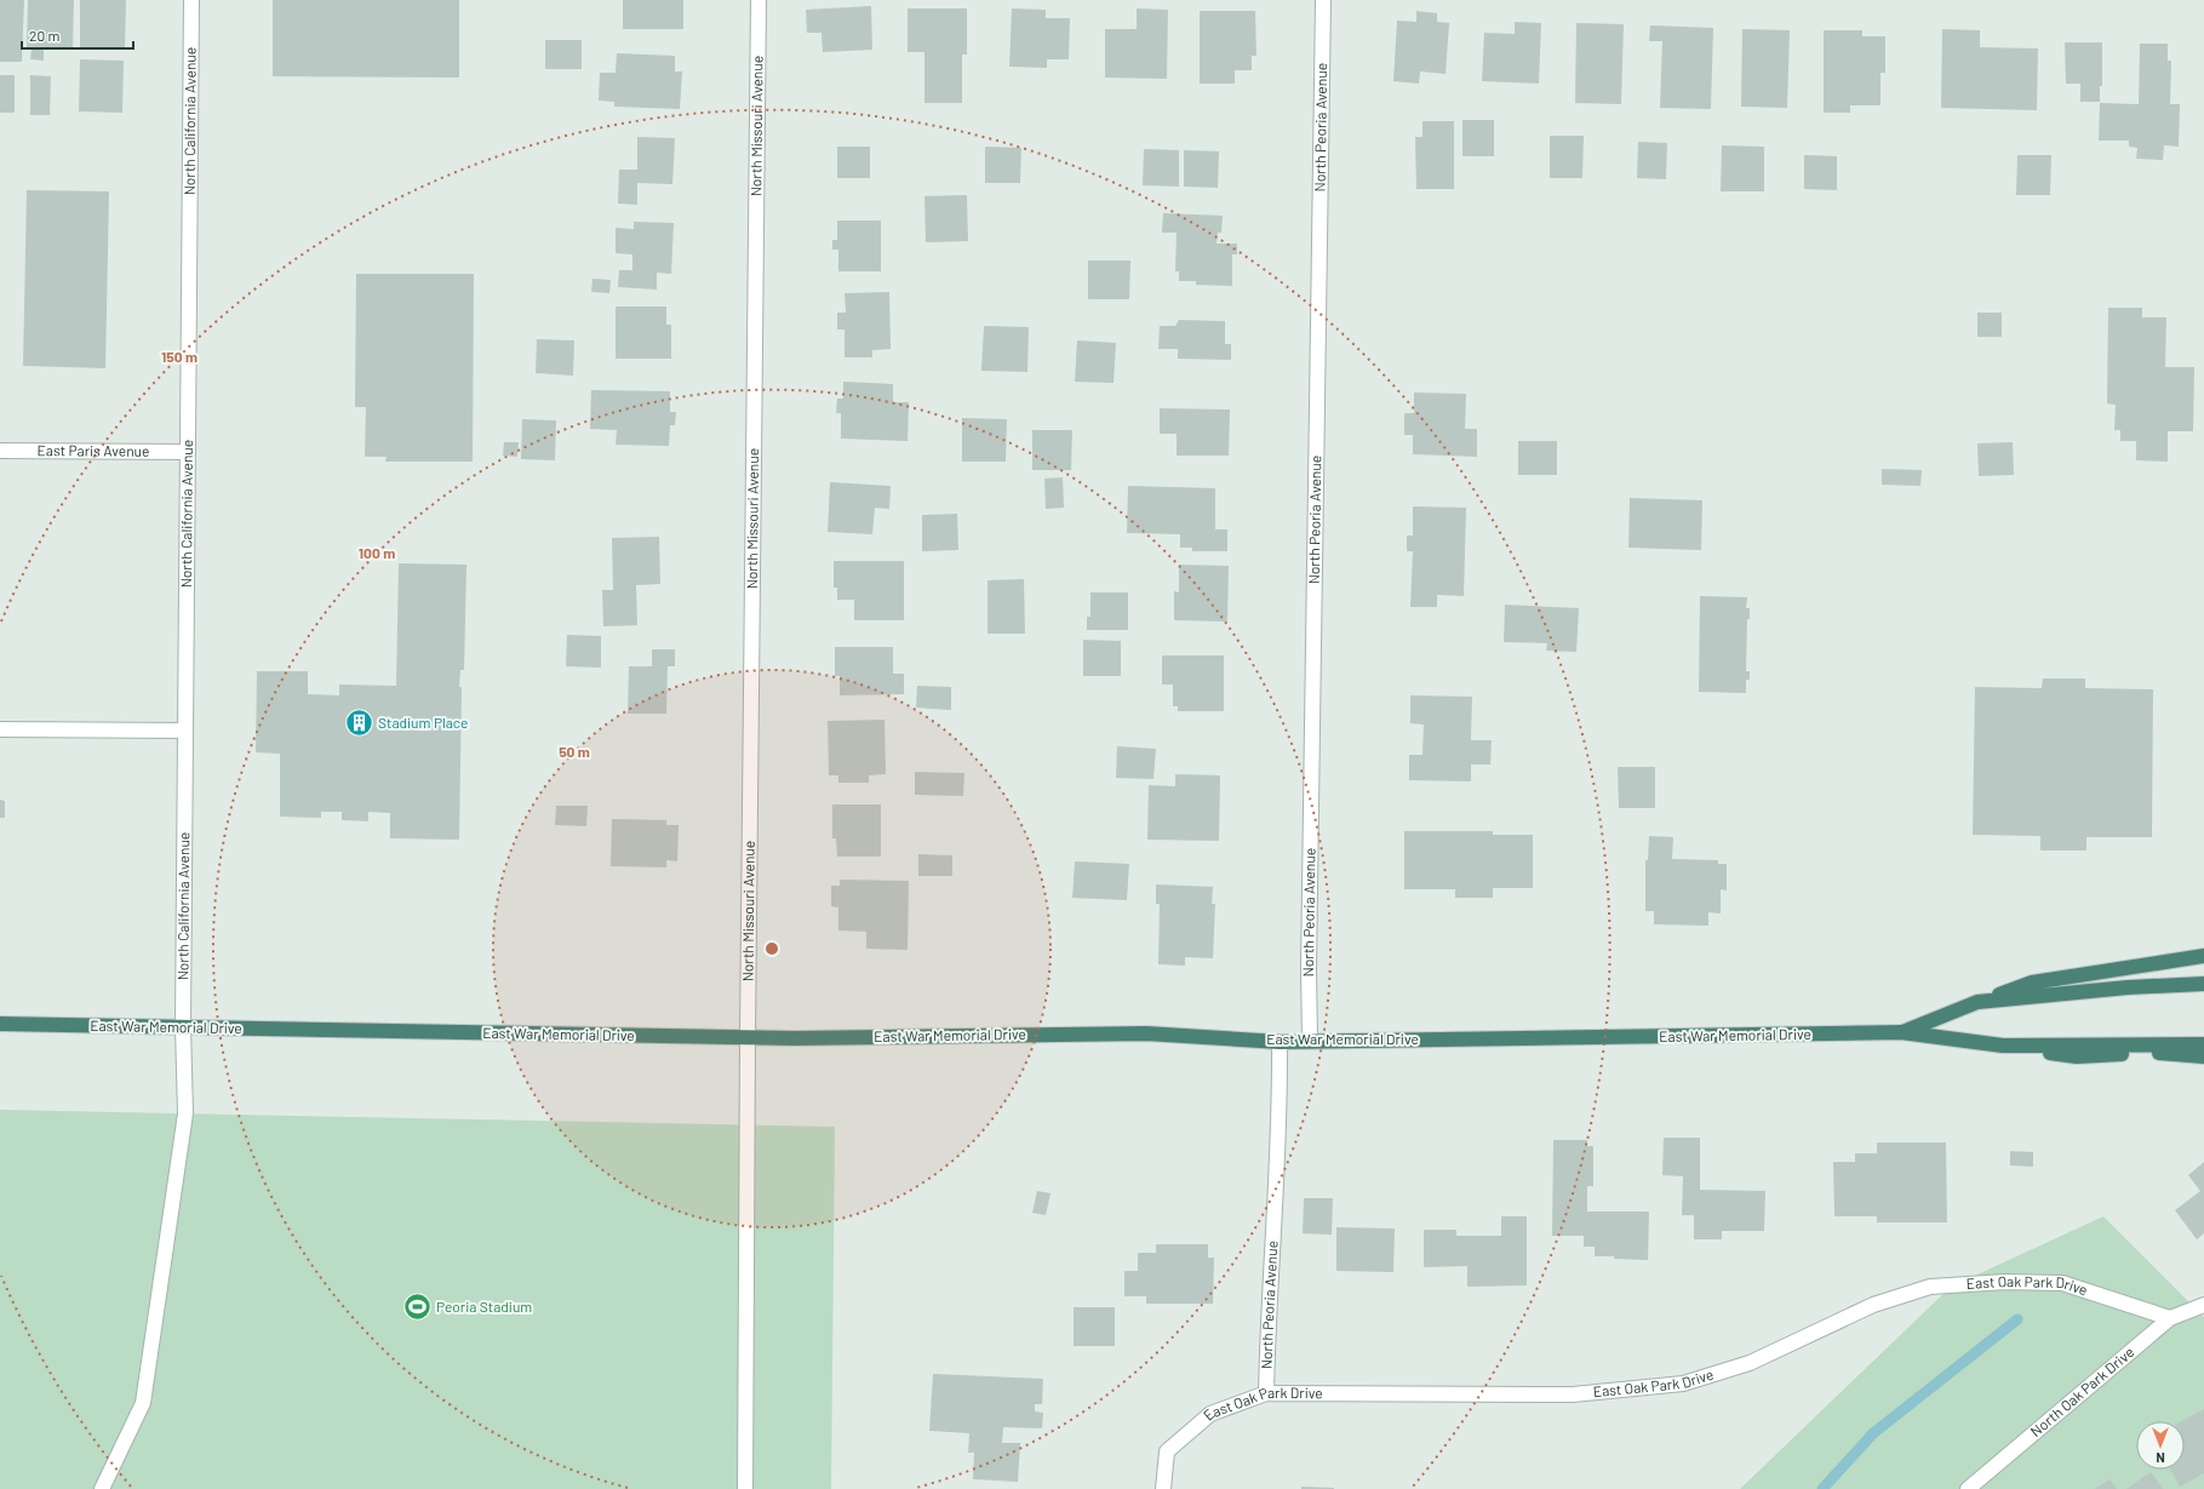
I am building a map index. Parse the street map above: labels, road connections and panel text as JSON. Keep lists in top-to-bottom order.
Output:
{
  "streets": {
    "highway": ["East War Memorial Drive"],
    "street": [
      "North California Avenue",
      "North Missouri Avenue",
      "North Peoria Avenue",
      "East Paris Avenue",
      "East Oak Park Drive",
      "North Oak Park Drive"
    ]
  },
  "crossings": [
    ["North California Avenue", "East Paris Avenue"],
    ["North California Avenue", "East War Memorial Drive"],
    ["North Missouri Avenue", "East War Memorial Drive"],
    ["North Peoria Avenue", "East War Memorial Drive"],
    ["North Peoria Avenue", "East Oak Park Drive"],
    ["East Oak Park Drive", "North Oak Park Drive"]
  ],
  "places": {
    "building": ["Stadium Place"],
    "sports": ["Peoria Stadium"]
  },
  "scale_bar": "20 m",
  "north": "bottom",
  "rings": ["150 m", "100 m", "50 m"]
}
